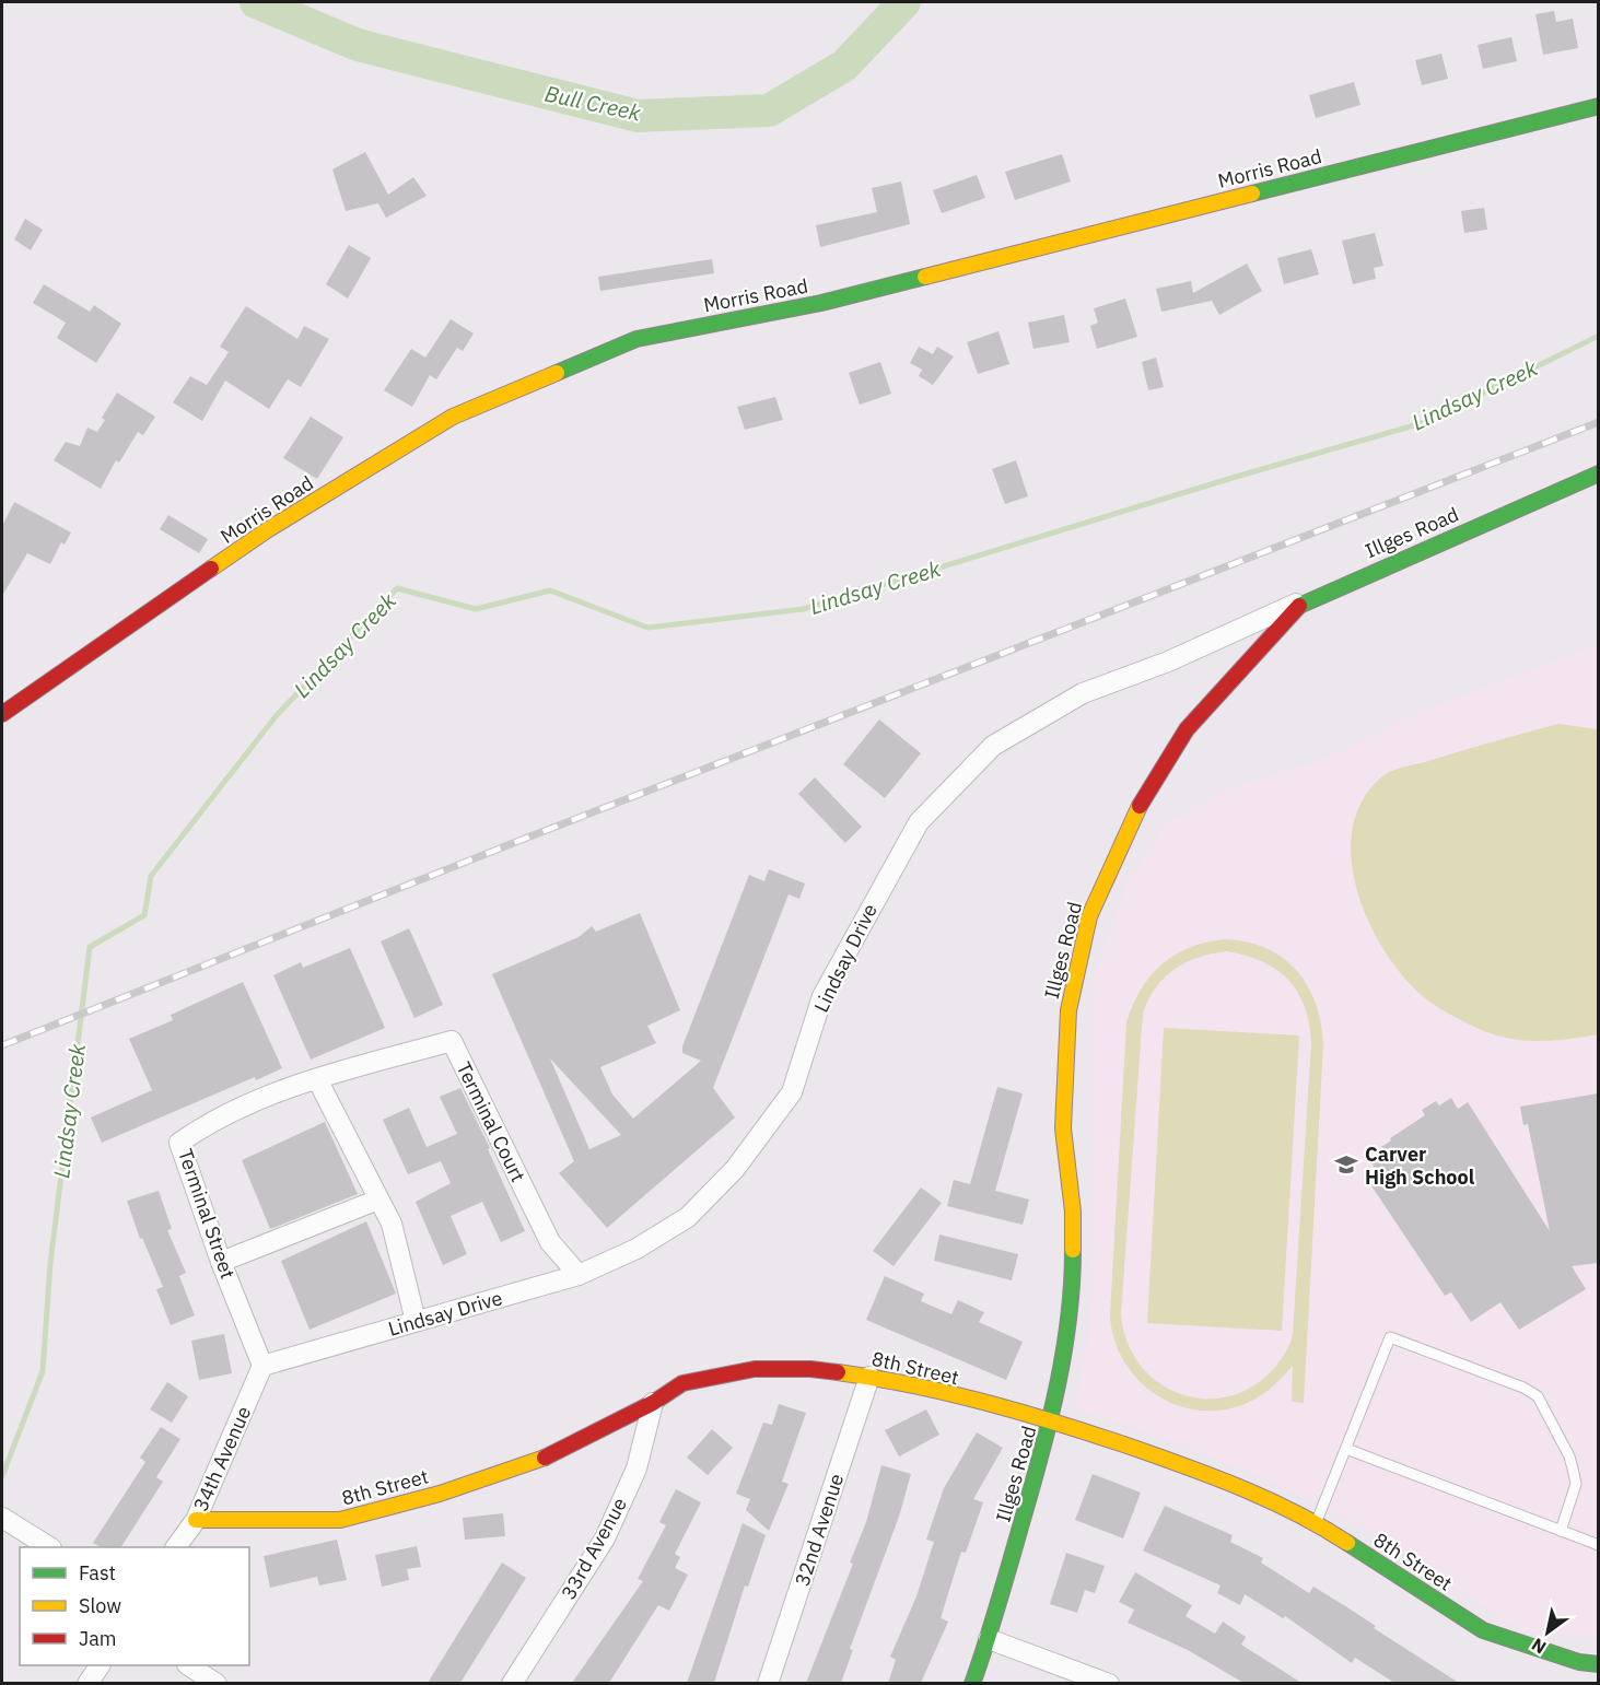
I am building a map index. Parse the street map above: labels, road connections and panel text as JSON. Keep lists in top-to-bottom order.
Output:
{
  "streets": {
    "street": [
      "Morris Road",
      "Illges Road",
      "Lindsay Drive",
      "Terminal Court",
      "Terminal Street",
      "8th Street",
      "34th Avenue",
      "32nd Avenue",
      "33rd Avenue"
    ]
  },
  "crossings": [
    ["Illges Road", "Lindsay Drive"],
    ["Illges Road", "8th Street"],
    ["Lindsay Drive", "Terminal Court"],
    ["Lindsay Drive", "Terminal Street"],
    ["Lindsay Drive", "34th Avenue"],
    ["Terminal Court", "Terminal Street"],
    ["Terminal Street", "34th Avenue"],
    ["8th Street", "34th Avenue"],
    ["8th Street", "32nd Avenue"],
    ["8th Street", "33rd Avenue"]
  ],
  "water": ["Bull Creek", "Lindsay Creek"],
  "places": {
    "school or university": ["Carver High School"]
  },
  "legend": ["Fast", "Slow", "Jam"],
  "north": "bottom left"
}
